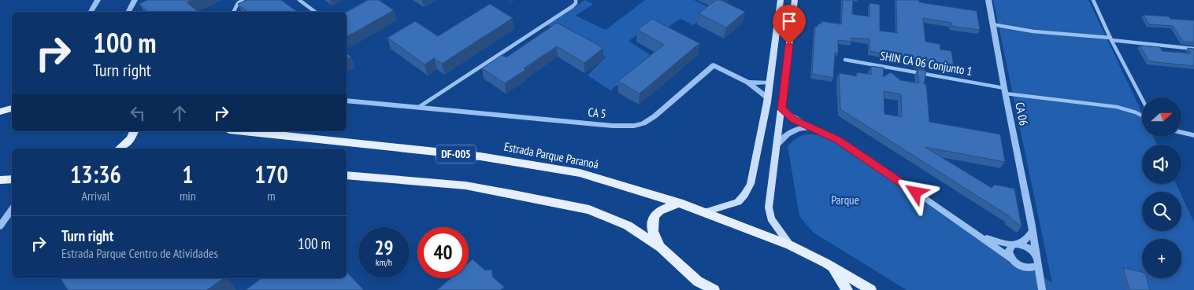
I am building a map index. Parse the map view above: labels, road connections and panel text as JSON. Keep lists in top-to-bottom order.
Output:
{
  "streets": {
    "main road": ["DF-005", "Estrada Parque Paranoá"],
    "street": ["SHIN CA 06 Conjunto 1", "CA 5", "CA 06"]
  },
  "crossings": [
    ["SHIN CA 06 Conjunto 1", "CA 06"]
  ],
  "parks": ["Parque"],
  "north": "right",
  "page": {
    "turn": ["100 m", "Turn right"],
    "map_buttons": "+",
    "eta": [
      "13:36",
      "Arrival",
      "1",
      "min",
      "170",
      "m"
    ],
    "list": [
      {
        "name": "Turn right",
        "note": "Estrada Parque Centro de Atividades",
        "value": "100 m"
      }
    ],
    "speed": "29 km/h",
    "limit": "40"
  }
}
